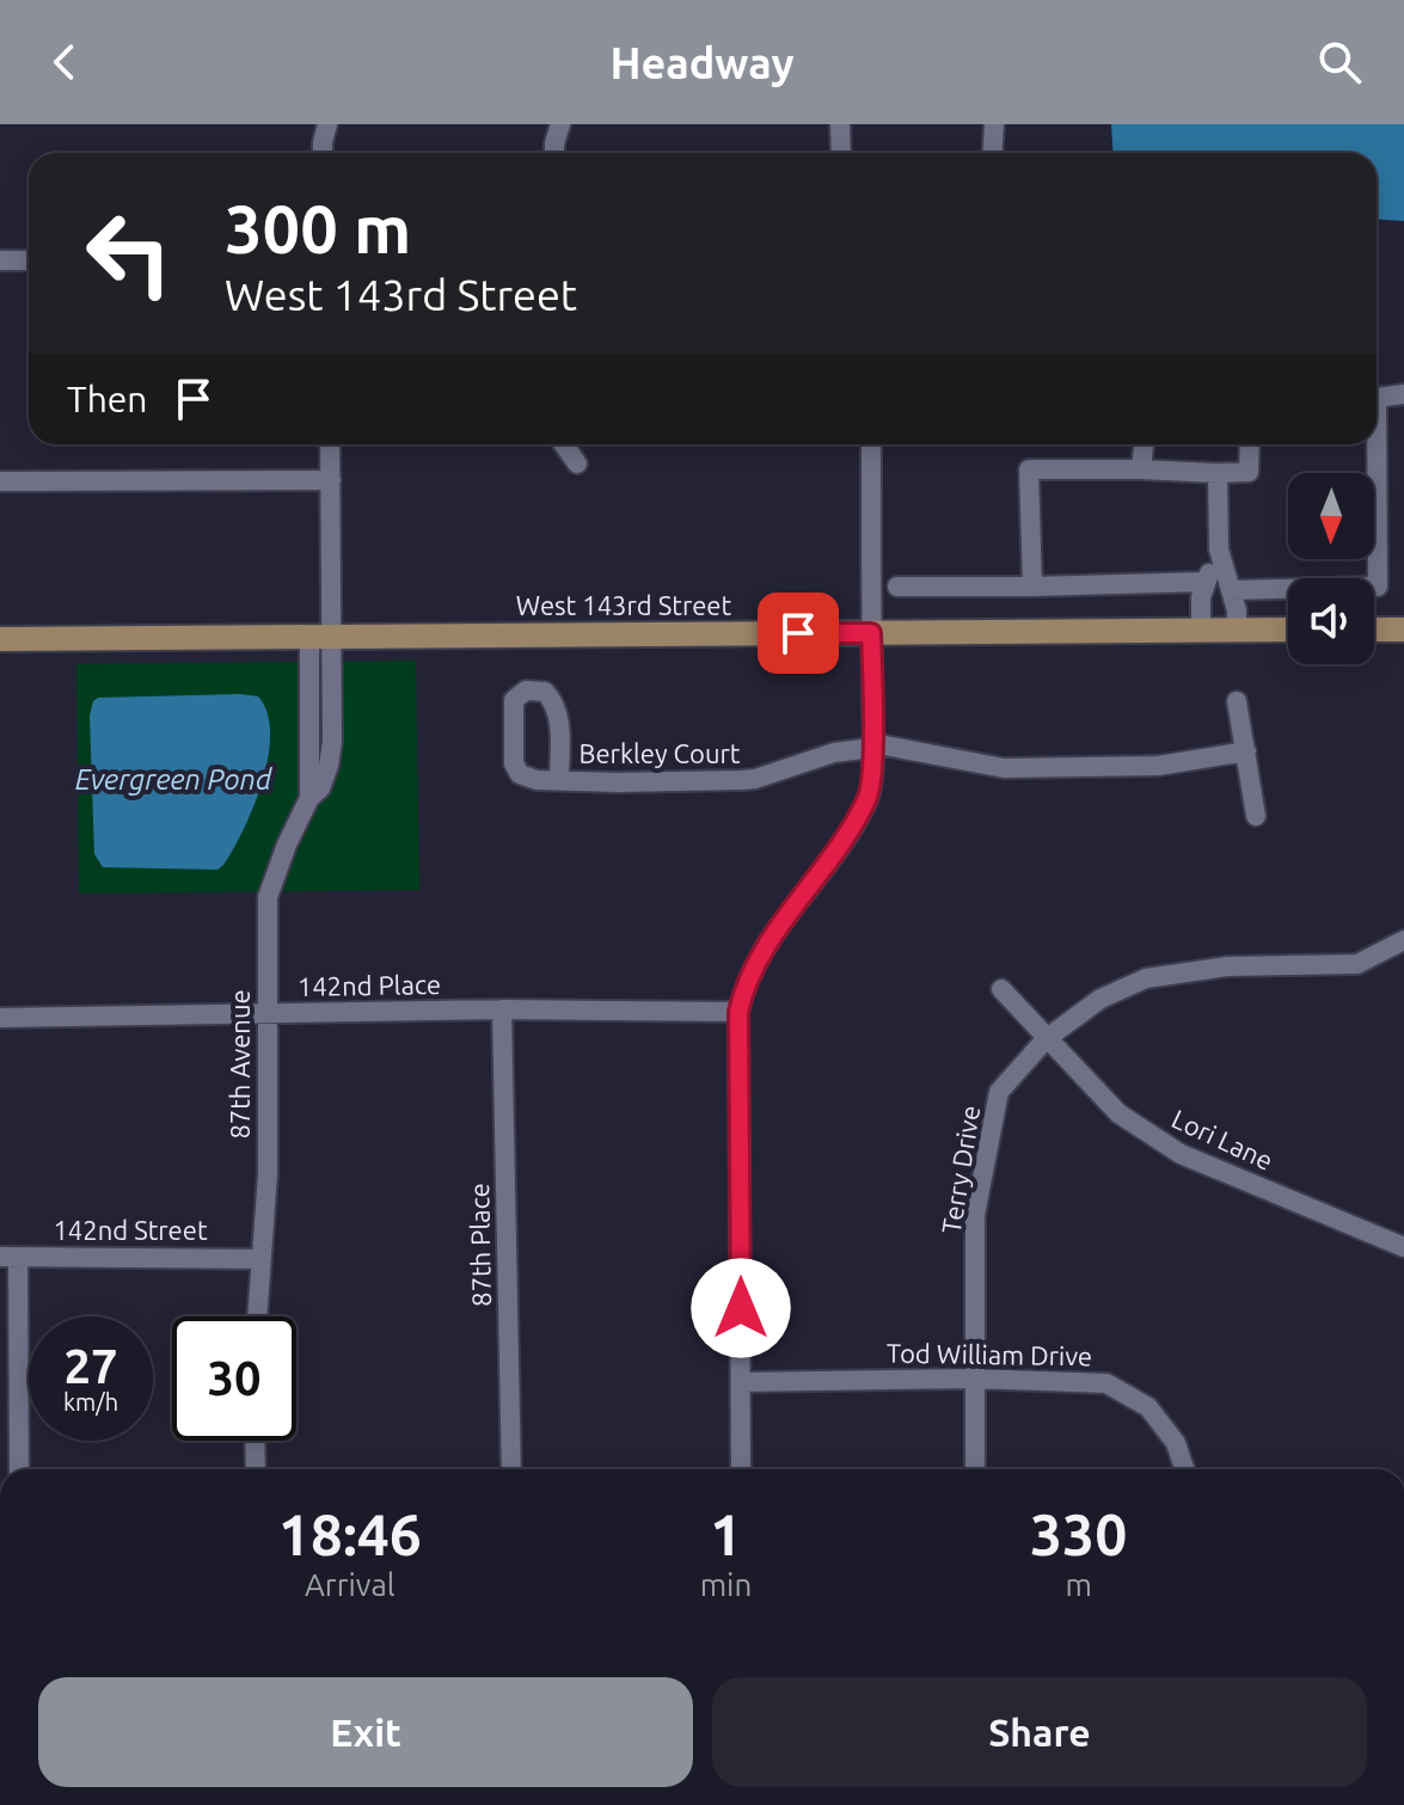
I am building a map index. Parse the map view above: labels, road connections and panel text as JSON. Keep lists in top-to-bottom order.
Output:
{
  "streets": {
    "main road": ["West 143rd Street"],
    "street": [
      "Berkley Court",
      "142nd Place",
      "87th Avenue",
      "Lori Lane",
      "Terry Drive",
      "142nd Street",
      "87th Place",
      "Tod William Drive"
    ]
  },
  "crossings": [
    ["West 143rd Street", "87th Avenue"],
    ["142nd Place", "87th Avenue"],
    ["142nd Place", "87th Place"],
    ["87th Avenue", "142nd Street"],
    ["Lori Lane", "Terry Drive"],
    ["Terry Drive", "Tod William Drive"]
  ],
  "water": ["Evergreen Pond"],
  "north": "bottom",
  "page": {
    "header": "Headway",
    "turn": ["300 m", "West 143rd Street"],
    "then": "Then",
    "speed": "27 km/h",
    "limit": "30",
    "eta": [
      "18:46",
      "Arrival",
      "1",
      "min",
      "330",
      "m"
    ],
    "buttons": ["Exit", "Share"]
  }
}
